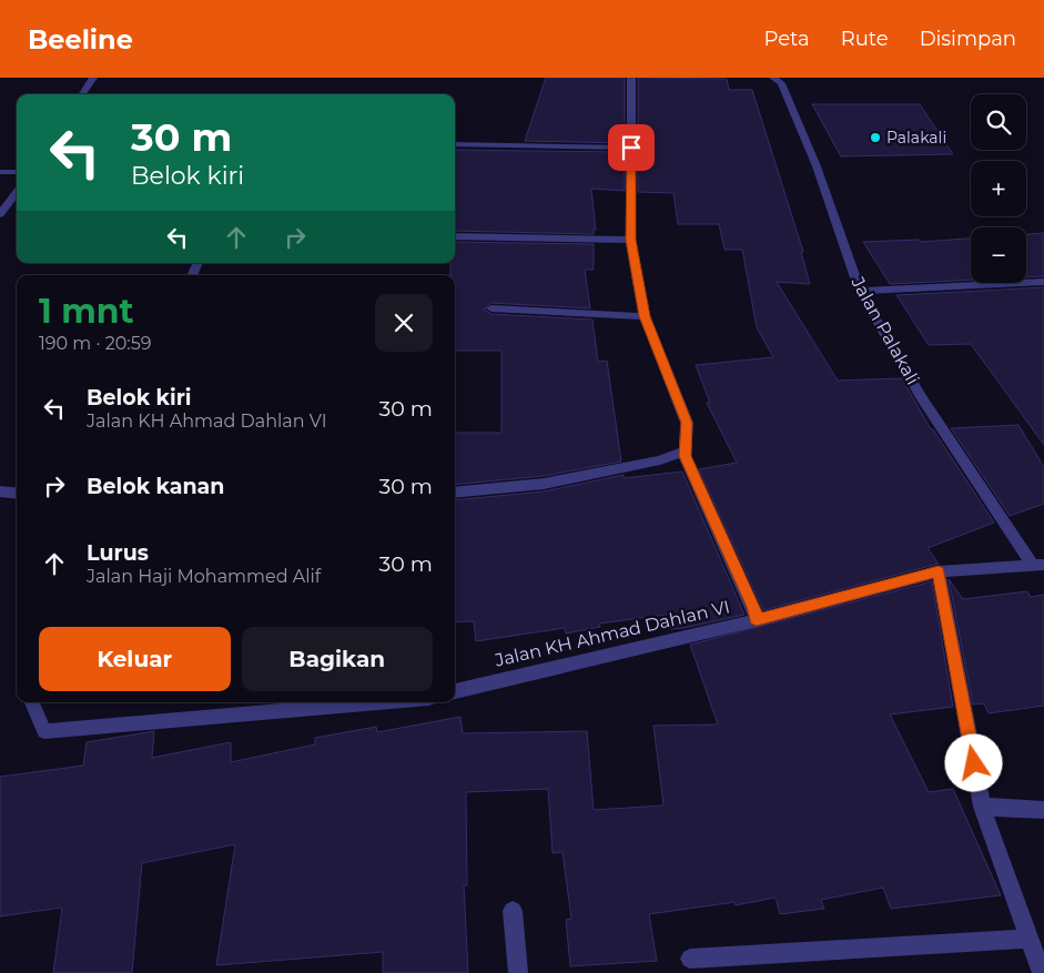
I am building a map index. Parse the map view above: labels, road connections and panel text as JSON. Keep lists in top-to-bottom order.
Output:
{
  "streets": {
    "street": ["Jalan Palakali", "Jalan KH Ahmad Dahlan VI"]
  },
  "crossings": [
    ["Jalan Palakali", "Jalan KH Ahmad Dahlan VI"]
  ],
  "places": ["Palakali"],
  "page": {
    "header": "Beeline",
    "nav": ["Peta", "Rute", "Disimpan"],
    "map_buttons": ["+", "−"],
    "turn": ["30 m", "Belok kiri"],
    "heading": ["1 mnt", "190 m · 20:59"],
    "list": [
      {
        "name": "Belok kiri",
        "note": "Jalan KH Ahmad Dahlan VI",
        "value": "30 m"
      },
      {
        "name": "Belok kanan",
        "value": "30 m"
      },
      {
        "name": "Lurus",
        "note": "Jalan Haji Mohammed Alif",
        "value": "30 m"
      }
    ],
    "buttons": ["Keluar", "Bagikan"]
  }
}
